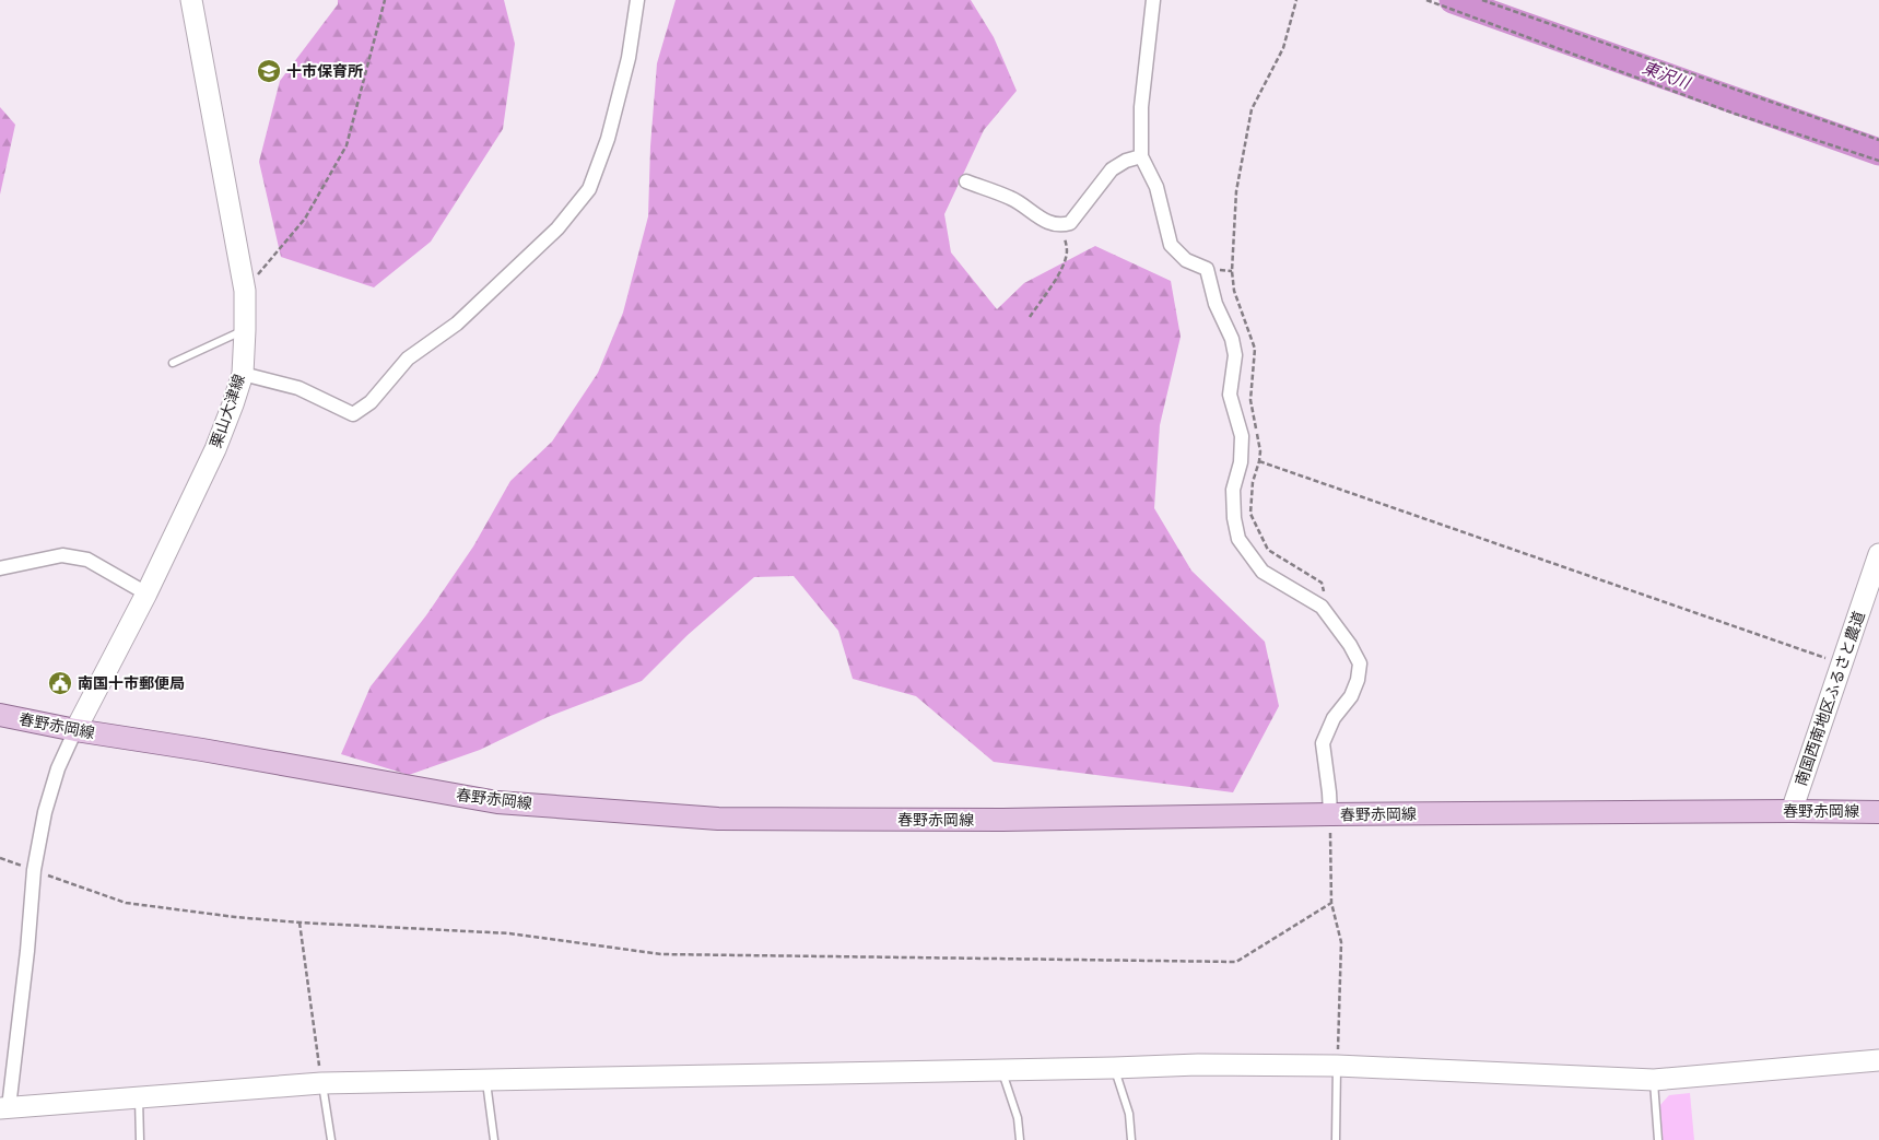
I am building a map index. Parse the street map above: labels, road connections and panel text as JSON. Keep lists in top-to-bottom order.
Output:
{
  "streets": {
    "main road": ["春野赤岡線"],
    "street": ["栗山大津線", "南国西南地区ふるさと農道"]
  },
  "crossings": [
    ["栗山大津線", "春野赤岡線"],
    ["南国西南地区ふるさと農道", "春野赤岡線"]
  ],
  "water": ["東沢川"],
  "places": {
    "school or university": ["十市保育所"],
    "public building": ["南国十市郵便局"]
  }
}
